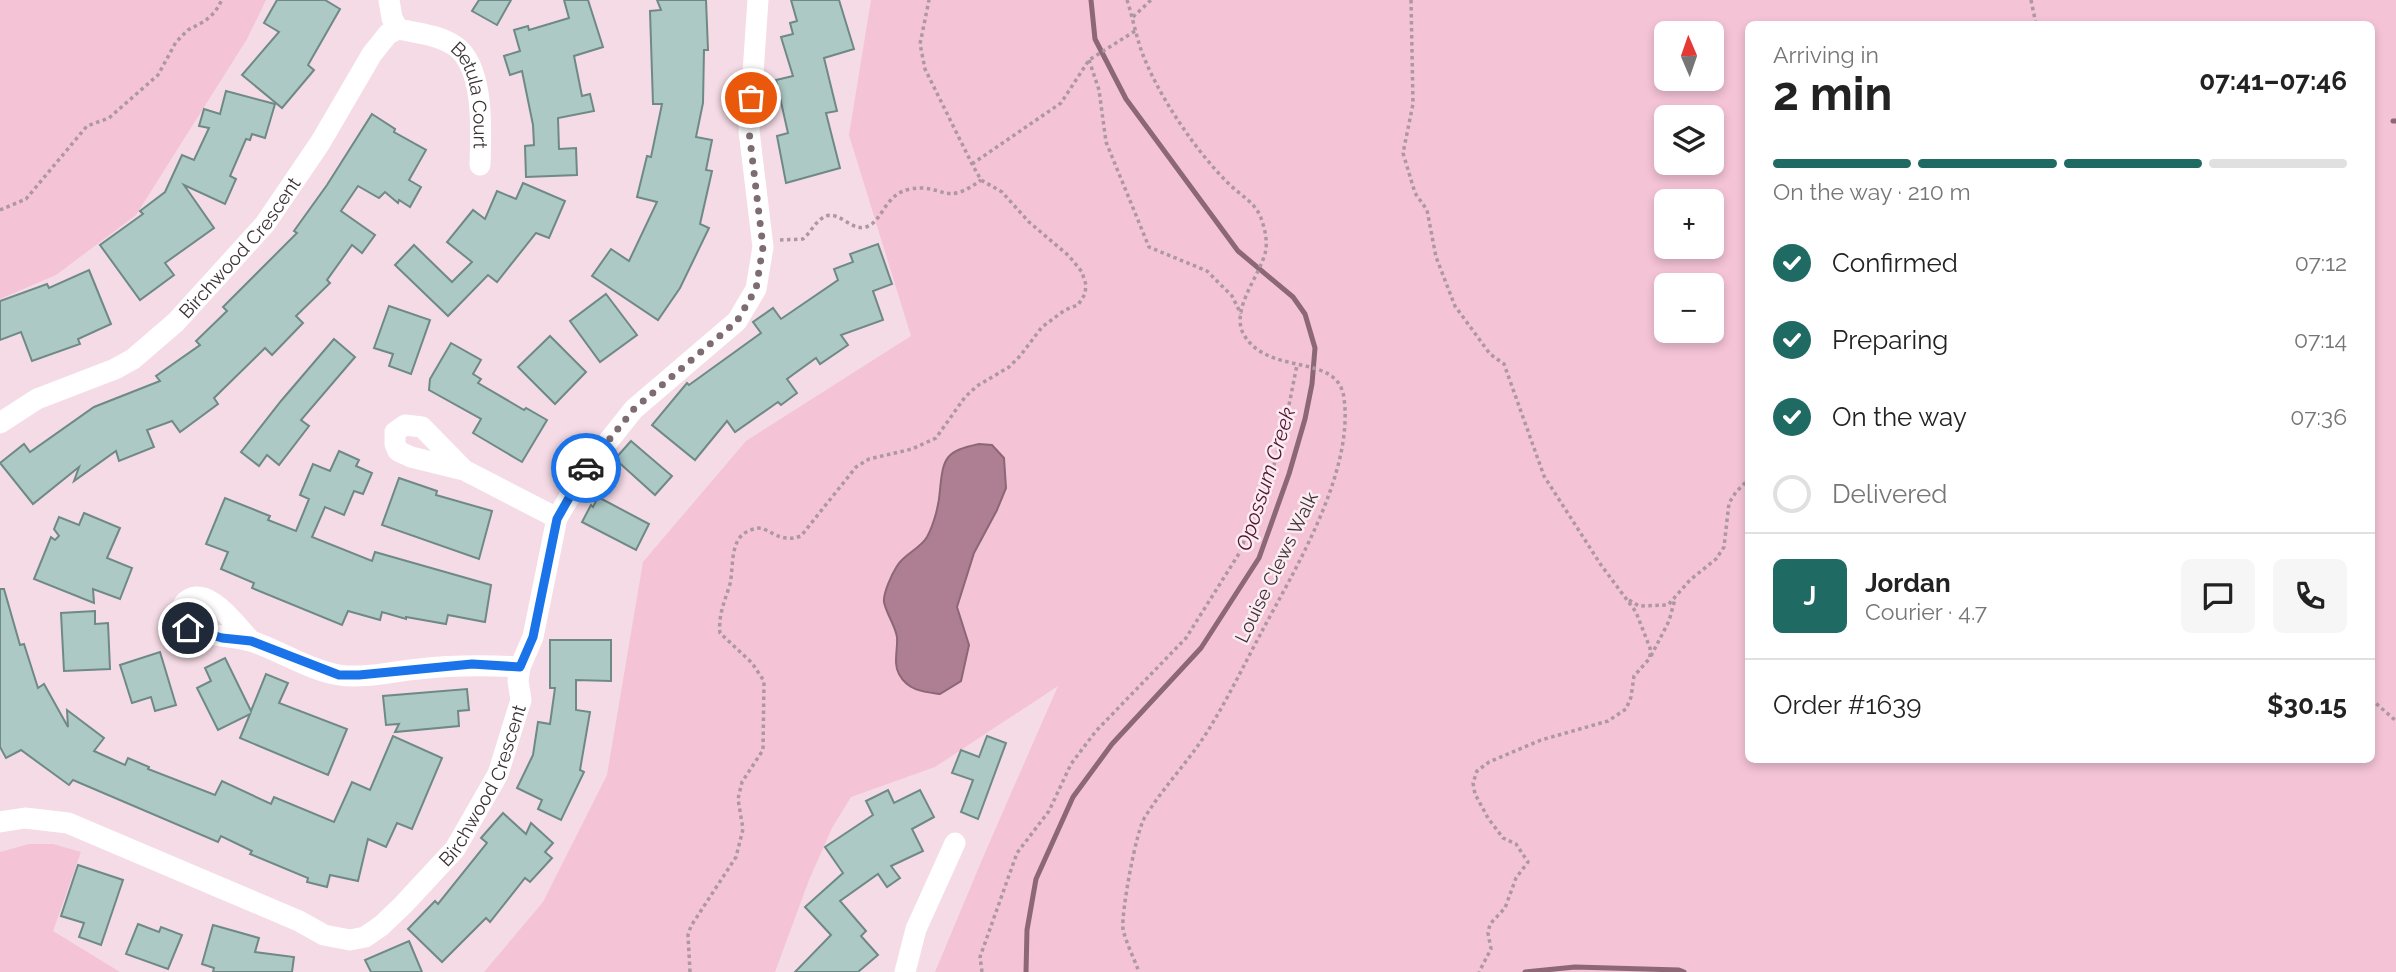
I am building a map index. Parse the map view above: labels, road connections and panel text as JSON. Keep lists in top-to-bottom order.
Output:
{
  "streets": {
    "street": ["Betula Court", "Birchwood Crescent"],
    "path": ["Louise Clews Walk"]
  },
  "crossings": [
    ["Betula Court", "Birchwood Crescent"]
  ],
  "water": ["Opossum Creek"],
  "north": "top",
  "page": {
    "map_buttons": ["+", "−"],
    "heading": ["2 min", "Arriving in", "07:41–07:46"],
    "panel": [
      "Jordan",
      "Courier · 4.7",
      "Order #1639",
      "$30.15"
    ],
    "bar": "On the way · 210 m",
    "list": [
      ["Confirmed", "07:12"],
      ["Preparing", "07:14"],
      ["On the way", "07:36"],
      "Delivered"
    ],
    "round": "J"
  }
}
